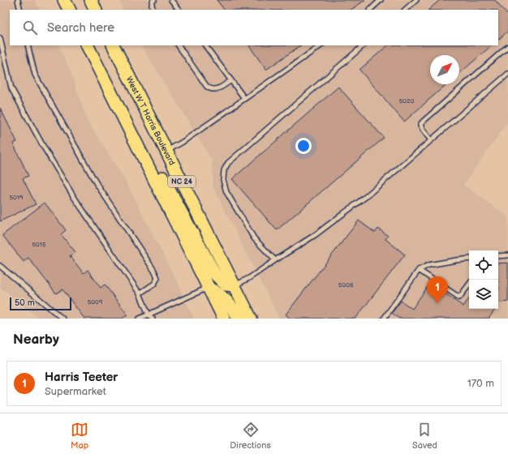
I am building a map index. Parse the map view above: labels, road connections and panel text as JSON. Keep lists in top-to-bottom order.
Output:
{
  "streets": {
    "main road": ["West W T Harris Boulevard", "NC 24"]
  },
  "house_numbers": [
    "5020",
    "5019",
    "5015",
    "5008",
    "5009"
  ],
  "scale_bar": "50 m",
  "north": "top right",
  "page": {
    "search": "Search here",
    "pins": "1",
    "scale": "50 m",
    "heading": "Nearby",
    "list": [
      {
        "mark": "1",
        "name": "Harris Teeter",
        "note": "Supermarket",
        "value": "170 m"
      }
    ],
    "nav": ["Map", "Directions", "Saved"]
  }
}
